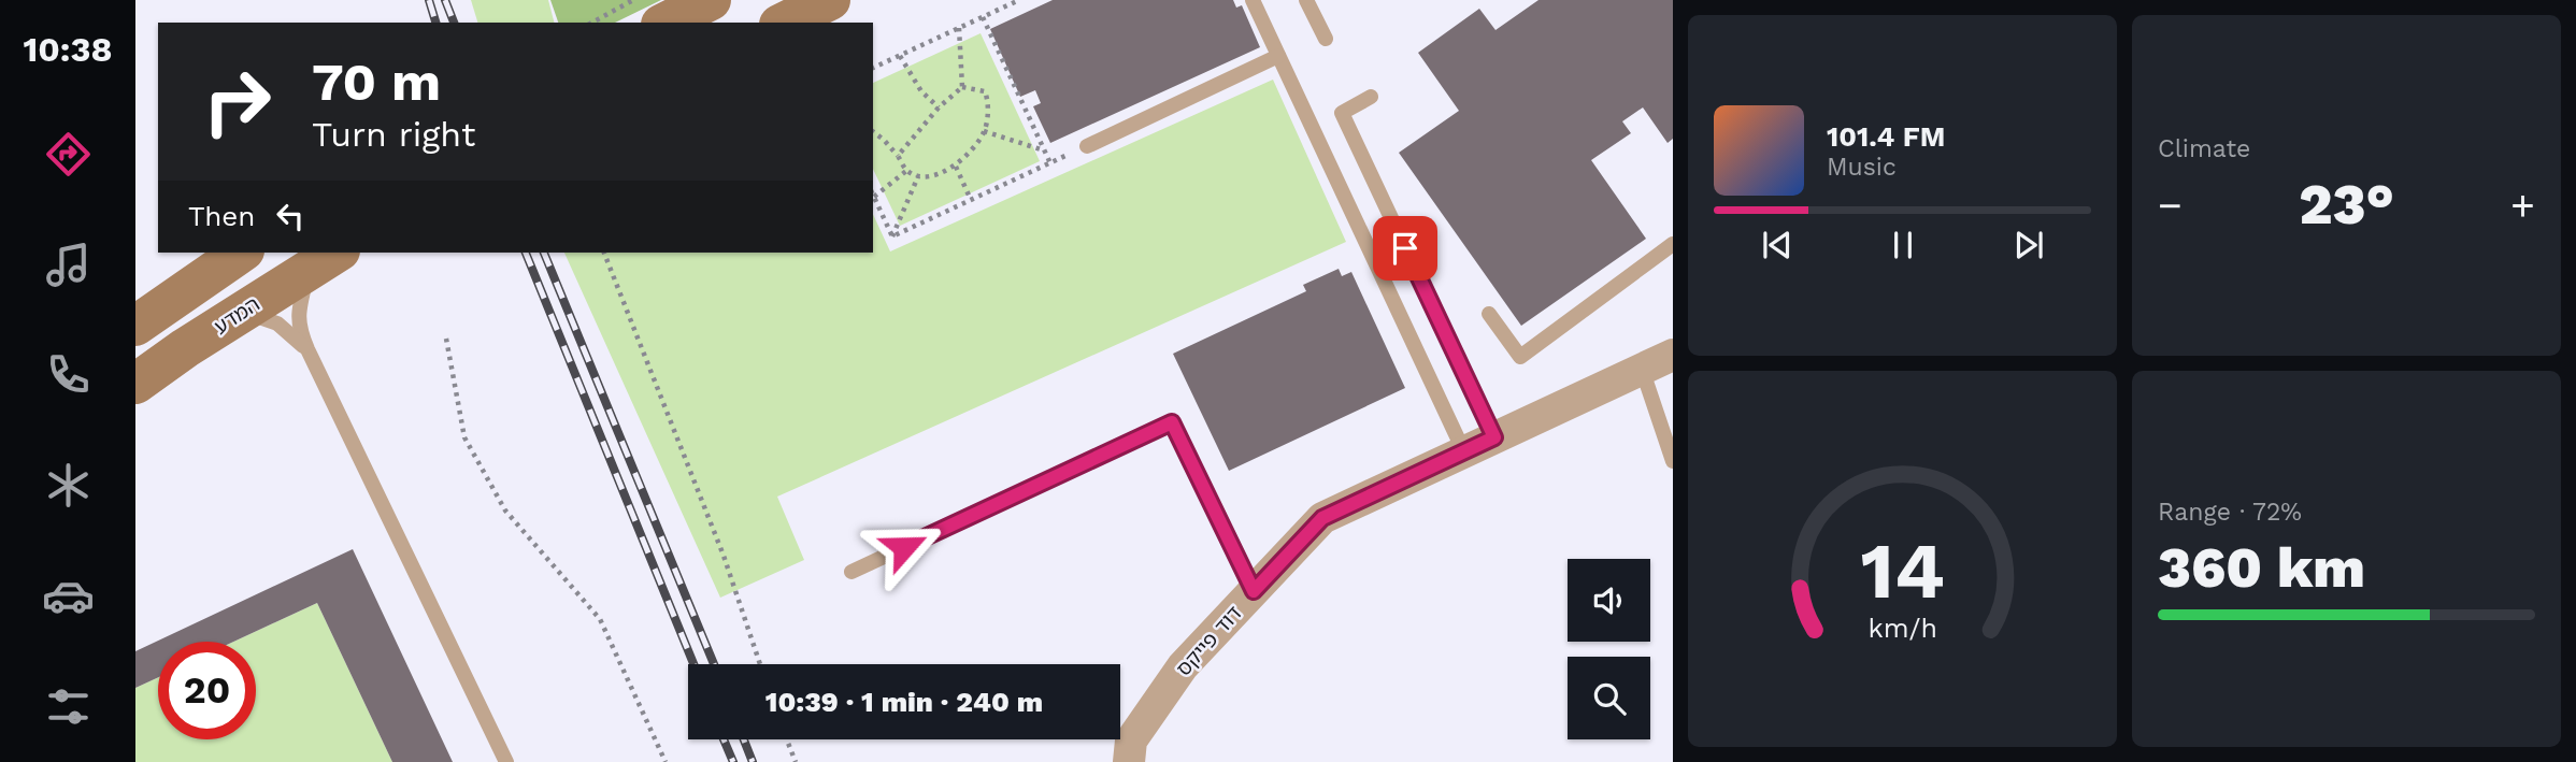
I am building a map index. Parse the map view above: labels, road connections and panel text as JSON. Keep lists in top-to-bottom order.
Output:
{
  "streets": {
    "main road": ["המדע"],
    "street": ["דוד פייקס"]
  },
  "page": {
    "tabs": "10:38",
    "tile": [
      "Climate",
      ["Range · 72%", "360 km"]
    ],
    "turn": ["70 m", "Turn right"],
    "song": ["101.4 FM", "Music"],
    "heat": ["−", "23°", "+"],
    "then": "Then",
    "limit": "20",
    "trip": "10:39 · 1 min · 240 m",
    "gauge": ["14", "km/h"]
  }
}
